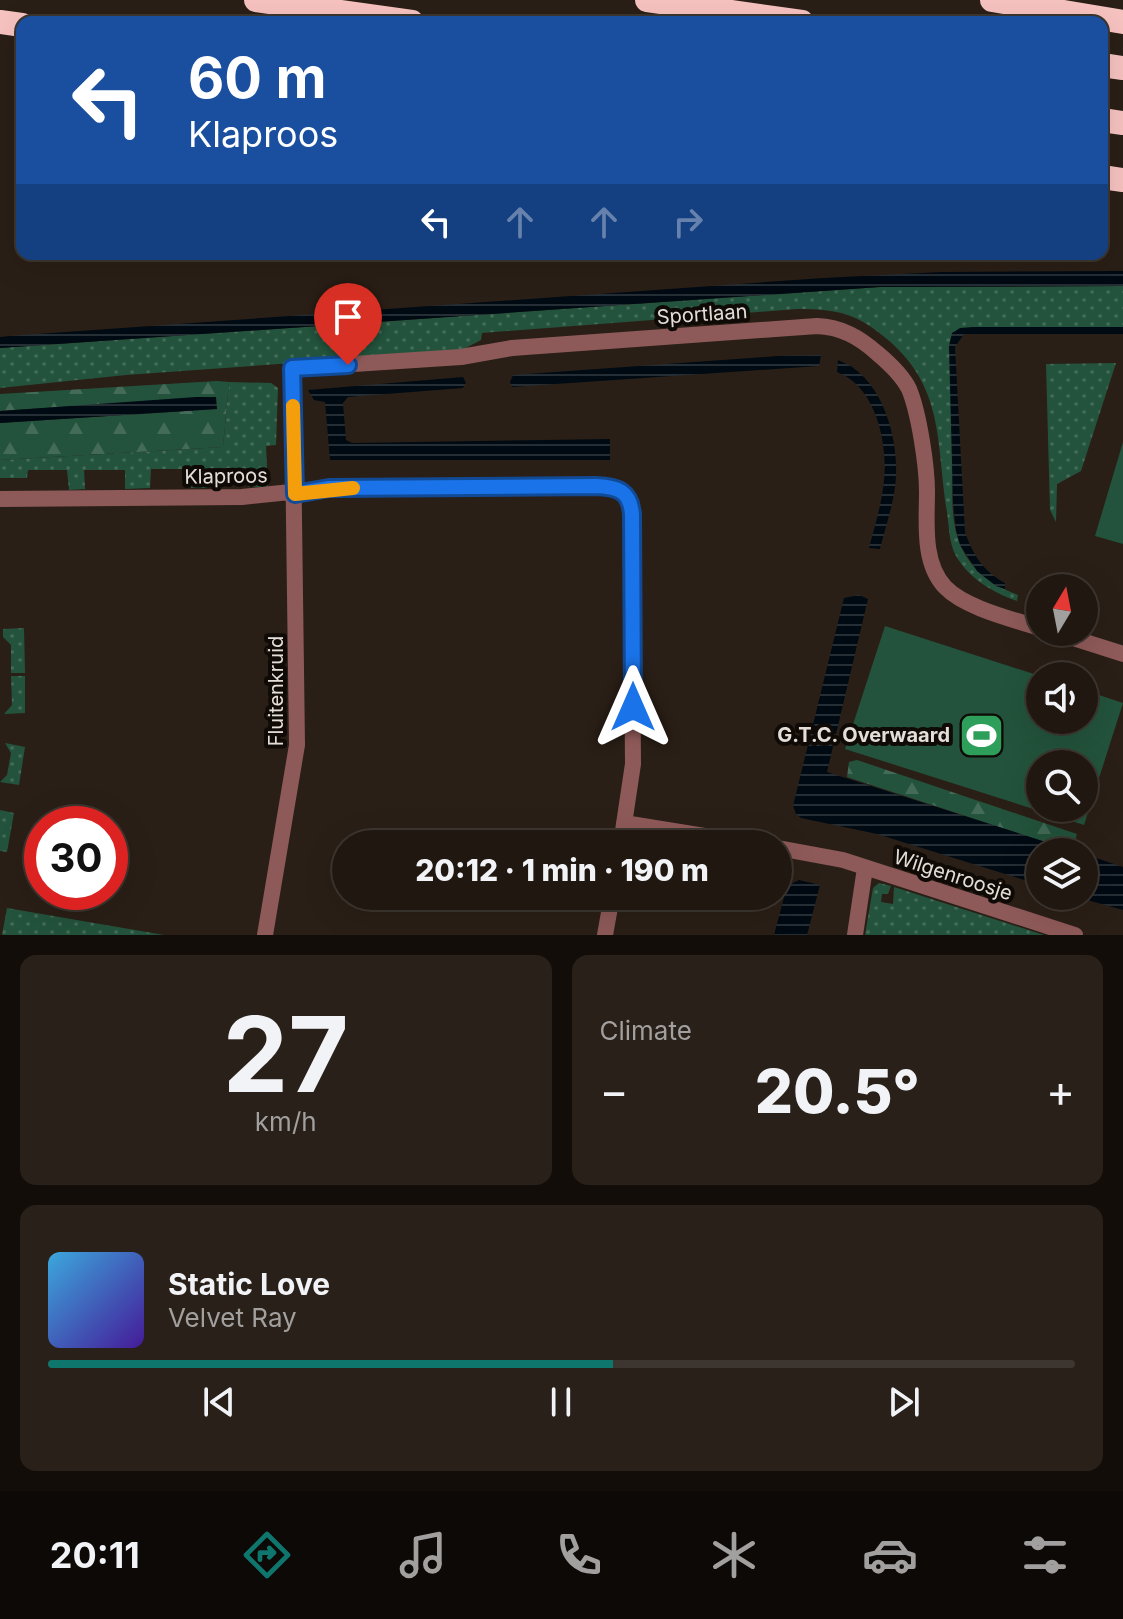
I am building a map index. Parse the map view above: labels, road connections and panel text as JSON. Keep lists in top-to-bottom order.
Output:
{
  "streets": {
    "street": [
      "Sportlaan",
      "Klaproos",
      "Fluitenkruid",
      "Wilgenroosje"
    ]
  },
  "crossings": [
    ["Sportlaan", "Klaproos"],
    ["Sportlaan", "Fluitenkruid"],
    ["Klaproos", "Fluitenkruid"]
  ],
  "places": {
    "sports": ["G.T.C. Overwaard"]
  },
  "north": "top",
  "page": {
    "turn": ["60 m", "Klaproos"],
    "limit": "30",
    "trip": "20:12 · 1 min · 190 m",
    "tile": [
      ["27", "km/h"],
      "Climate"
    ],
    "heat": ["−", "20.5°", "+"],
    "song": ["Static Love", "Velvet Ray"],
    "tabs": "20:11"
  }
}
